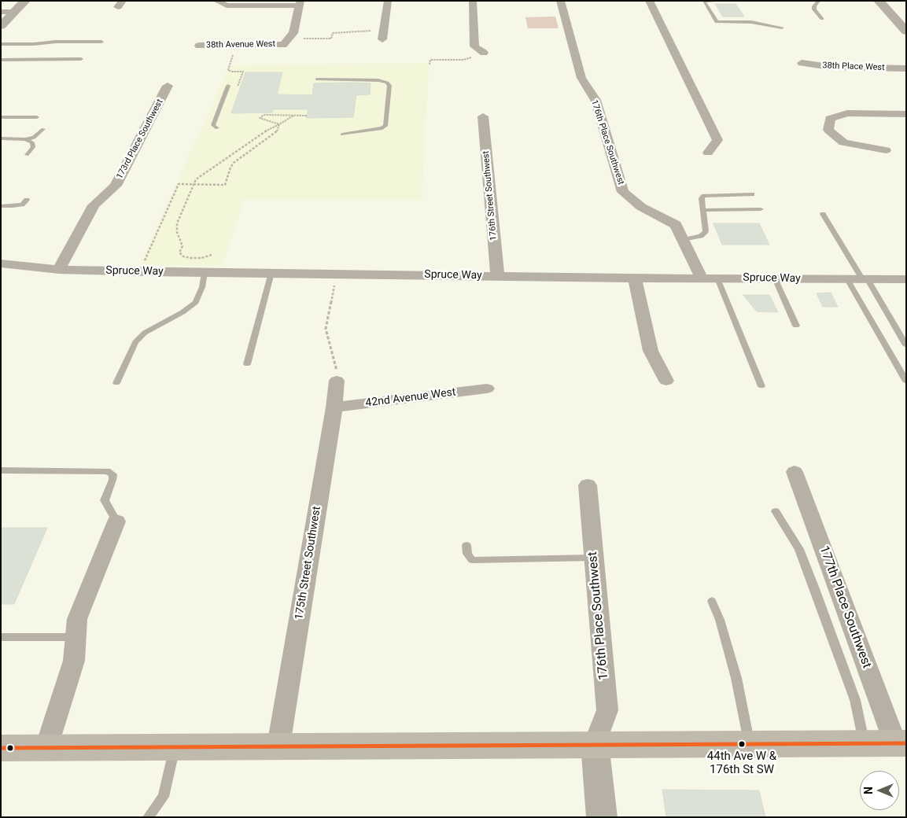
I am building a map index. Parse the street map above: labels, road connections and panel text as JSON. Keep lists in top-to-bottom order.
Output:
{
  "streets": {
    "street": [
      "38th Avenue West",
      "38th Place West",
      "173rd Place Southwest",
      "176th Place Southwest",
      "176th Street Southwest",
      "Spruce Way",
      "42nd Avenue West",
      "175th Street Southwest",
      "177th Place Southwest"
    ]
  },
  "crossings": [
    ["173rd Place Southwest", "Spruce Way"],
    ["176th Place Southwest", "Spruce Way"],
    ["176th Street Southwest", "Spruce Way"],
    ["42nd Avenue West", "175th Street Southwest"]
  ],
  "places": ["44th Ave W & 176th St SW"],
  "north": "left"
}
